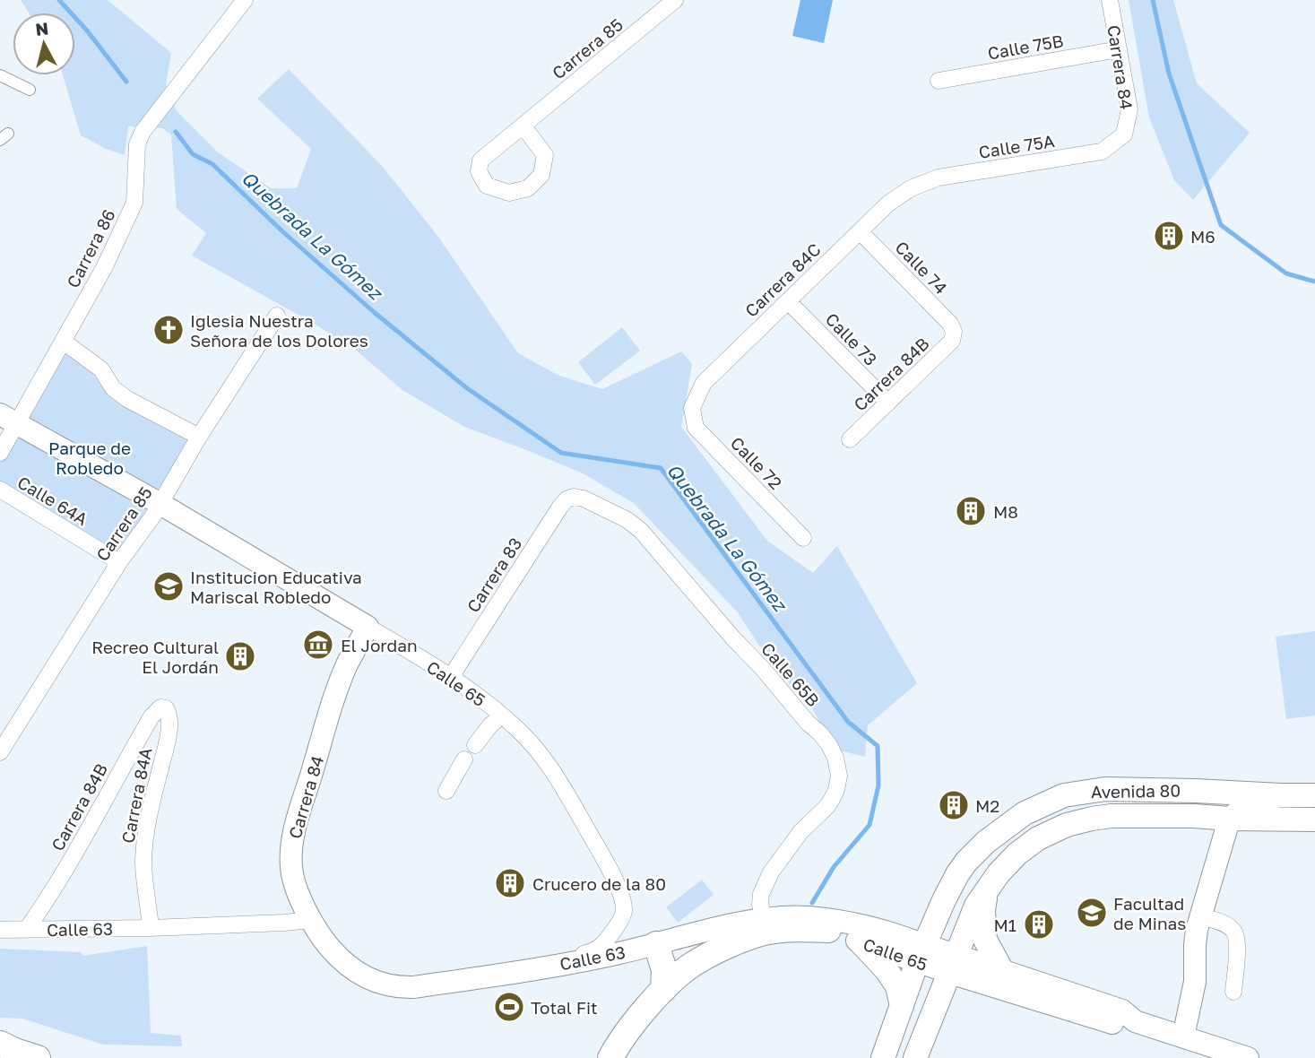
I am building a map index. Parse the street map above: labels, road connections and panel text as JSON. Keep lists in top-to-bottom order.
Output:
{
  "streets": {
    "main road": [
      "Carrera 84",
      "Calle 65",
      "Avenida 80",
      "Calle 63"
    ],
    "street": [
      "Calle 75B",
      "Carrera 85",
      "Calle 75A",
      "Carrera 86",
      "Calle 74",
      "Carrera 84C",
      "Calle 73",
      "Carrera 84B",
      "Calle 72",
      "Calle 64A",
      "Carrera 83",
      "Calle 65B",
      "Carrera 84A"
    ]
  },
  "crossings": [
    ["Calle 75B", "Carrera 84"],
    ["Carrera 85", "Calle 64A"],
    ["Carrera 85", "Calle 65"],
    ["Carrera 84", "Calle 75A"],
    ["Carrera 84", "Calle 65"],
    ["Carrera 84", "Calle 63"],
    ["Calle 75A", "Carrera 84C"],
    ["Carrera 86", "Calle 65"],
    ["Calle 74", "Carrera 84C"],
    ["Calle 74", "Carrera 84B"],
    ["Carrera 84C", "Calle 73"],
    ["Carrera 84C", "Calle 72"],
    ["Calle 73", "Carrera 84B"],
    ["Carrera 84B", "Carrera 84A"],
    ["Carrera 84B", "Calle 63"],
    ["Carrera 83", "Calle 65B"],
    ["Carrera 83", "Calle 65"],
    ["Calle 65B", "Calle 63"],
    ["Calle 65", "Avenida 80"],
    ["Calle 65", "Calle 63"],
    ["Carrera 84A", "Calle 63"]
  ],
  "water": ["Quebrada La Gómez"],
  "parks": ["Parque de Robledo"],
  "places": {
    "building": [
      "M6",
      "M8",
      "Recreo Cultural El Jordán",
      "M2",
      "Crucero de la 80",
      "M1"
    ],
    "church": ["Iglesia Nuestra Señora de los Dolores"],
    "school or university": ["Institucion Educativa Mariscal Robledo", "Facultad de Minas"],
    "museum": ["El Jordan"],
    "sports": ["Total Fit"]
  },
  "north": "top"
}
